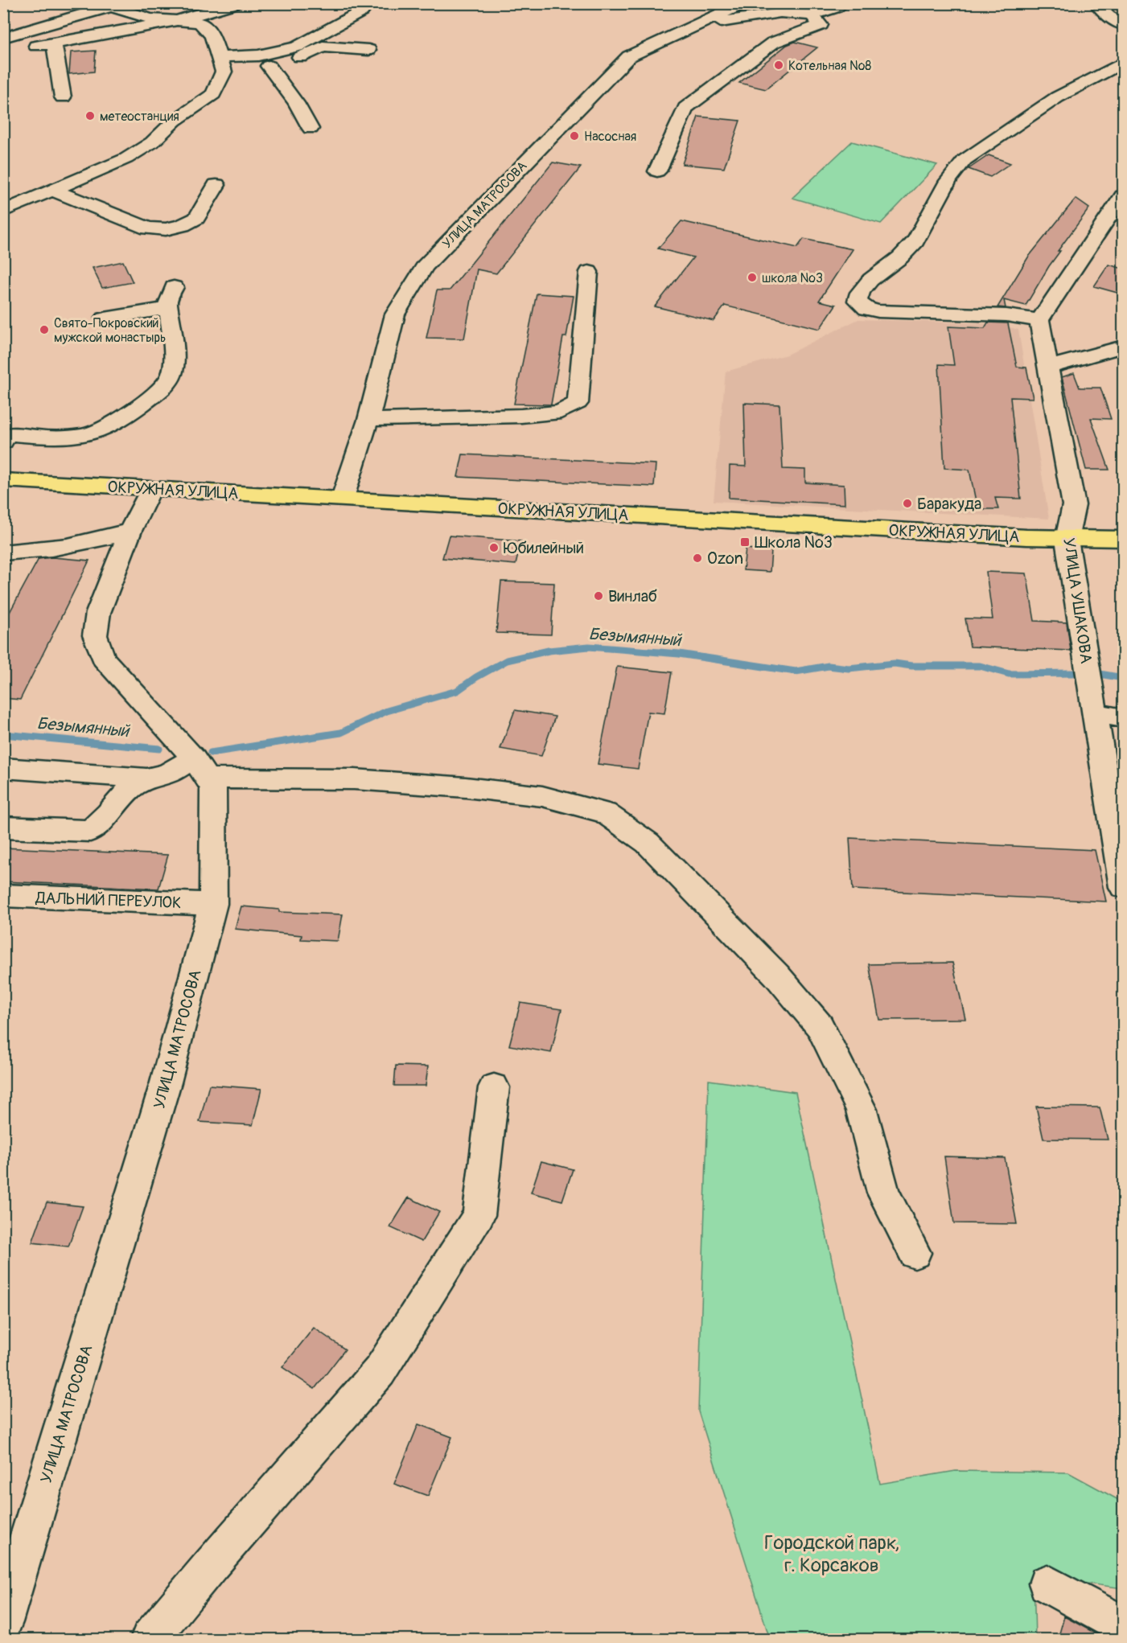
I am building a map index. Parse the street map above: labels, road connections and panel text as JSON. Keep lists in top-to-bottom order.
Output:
{
  "streets": {
    "main road": ["ОКРУЖНАЯ УЛИЦА"],
    "street": ["УЛИЦА МАТРОСОВА", "УЛИЦА УШАКОВА", "ДАЛЬНИЙ ПЕРЕУЛОК"]
  },
  "crossings": [
    ["УЛИЦА МАТРОСОВА", "ОКРУЖНАЯ УЛИЦА"],
    ["УЛИЦА МАТРОСОВА", "ДАЛЬНИЙ ПЕРЕУЛОК"],
    ["ОКРУЖНАЯ УЛИЦА", "УЛИЦА УШАКОВА"]
  ],
  "water": ["Безымянный"],
  "parks": ["Городской парк, г. Корсаков"],
  "places": {
    "other": [
      "Котельная №8",
      "метеостанция",
      "Насосная",
      "школа №3",
      "Свято-Покровский мужской монастырь",
      "Баракуда",
      "Юбилейный",
      "Ozon",
      "Винлаб"
    ],
    "transit": ["Школа №3"]
  }
}
